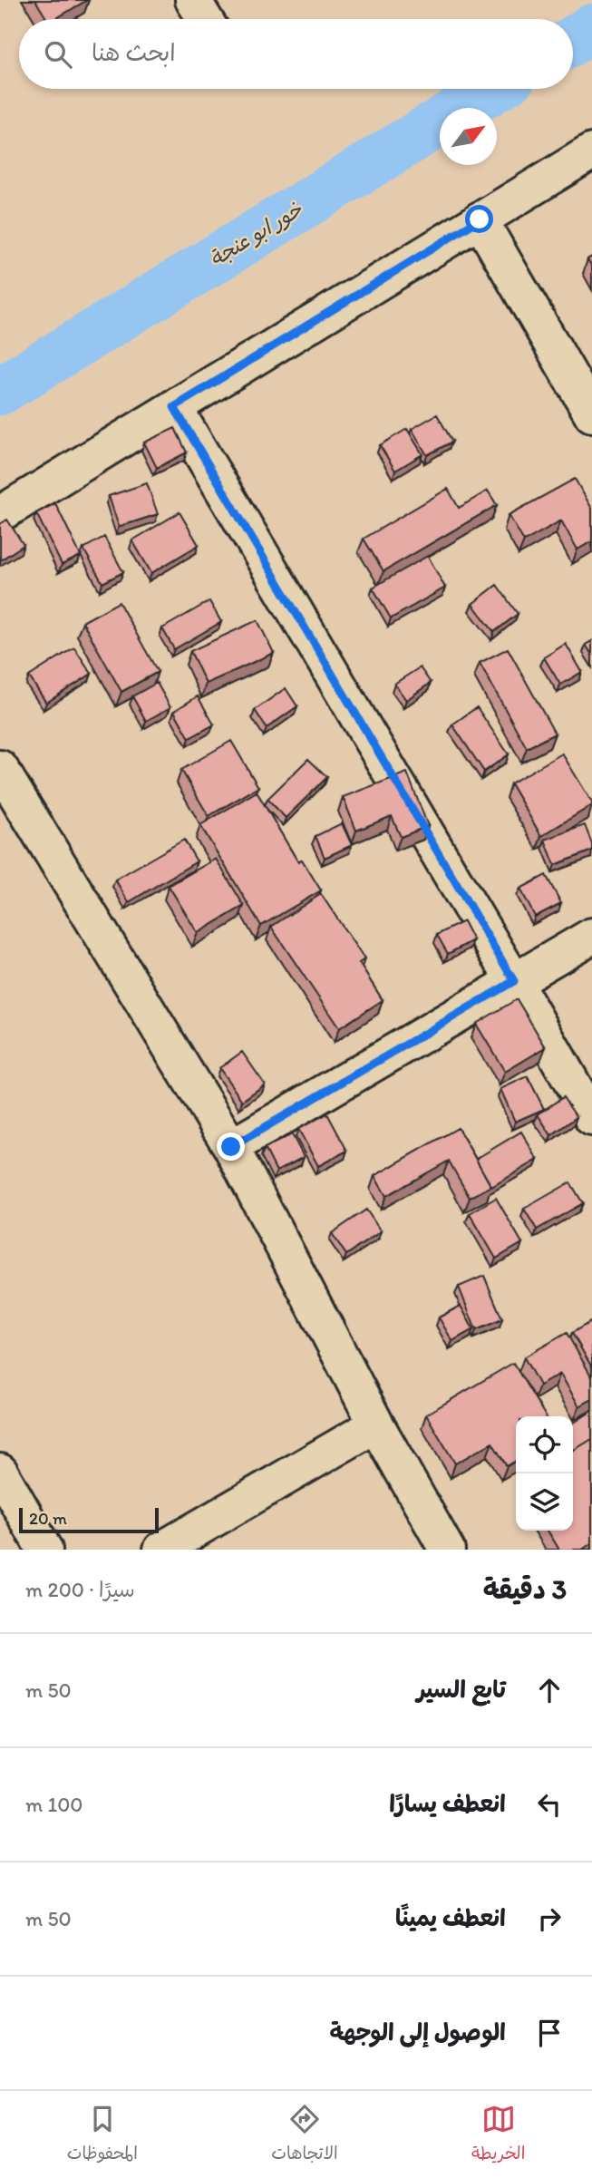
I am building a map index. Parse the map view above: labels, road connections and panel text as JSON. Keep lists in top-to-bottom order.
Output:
{
  "water": ["خور ابو عنجة"],
  "scale_bar": "20 m",
  "north": "top right",
  "page": {
    "search": "ابحث هنا",
    "scale": "20 m",
    "heading": ["3 دقيقة", "سيرًا · 200 m"],
    "list": [
      ["تابع السير", "50 m"],
      ["انعطف يسارًا", "100 m"],
      ["انعطف يمينًا", "50 m"],
      "الوصول إلى الوجهة"
    ],
    "nav": ["الخريطة", "الاتجاهات", "المحفوظات"]
  }
}
